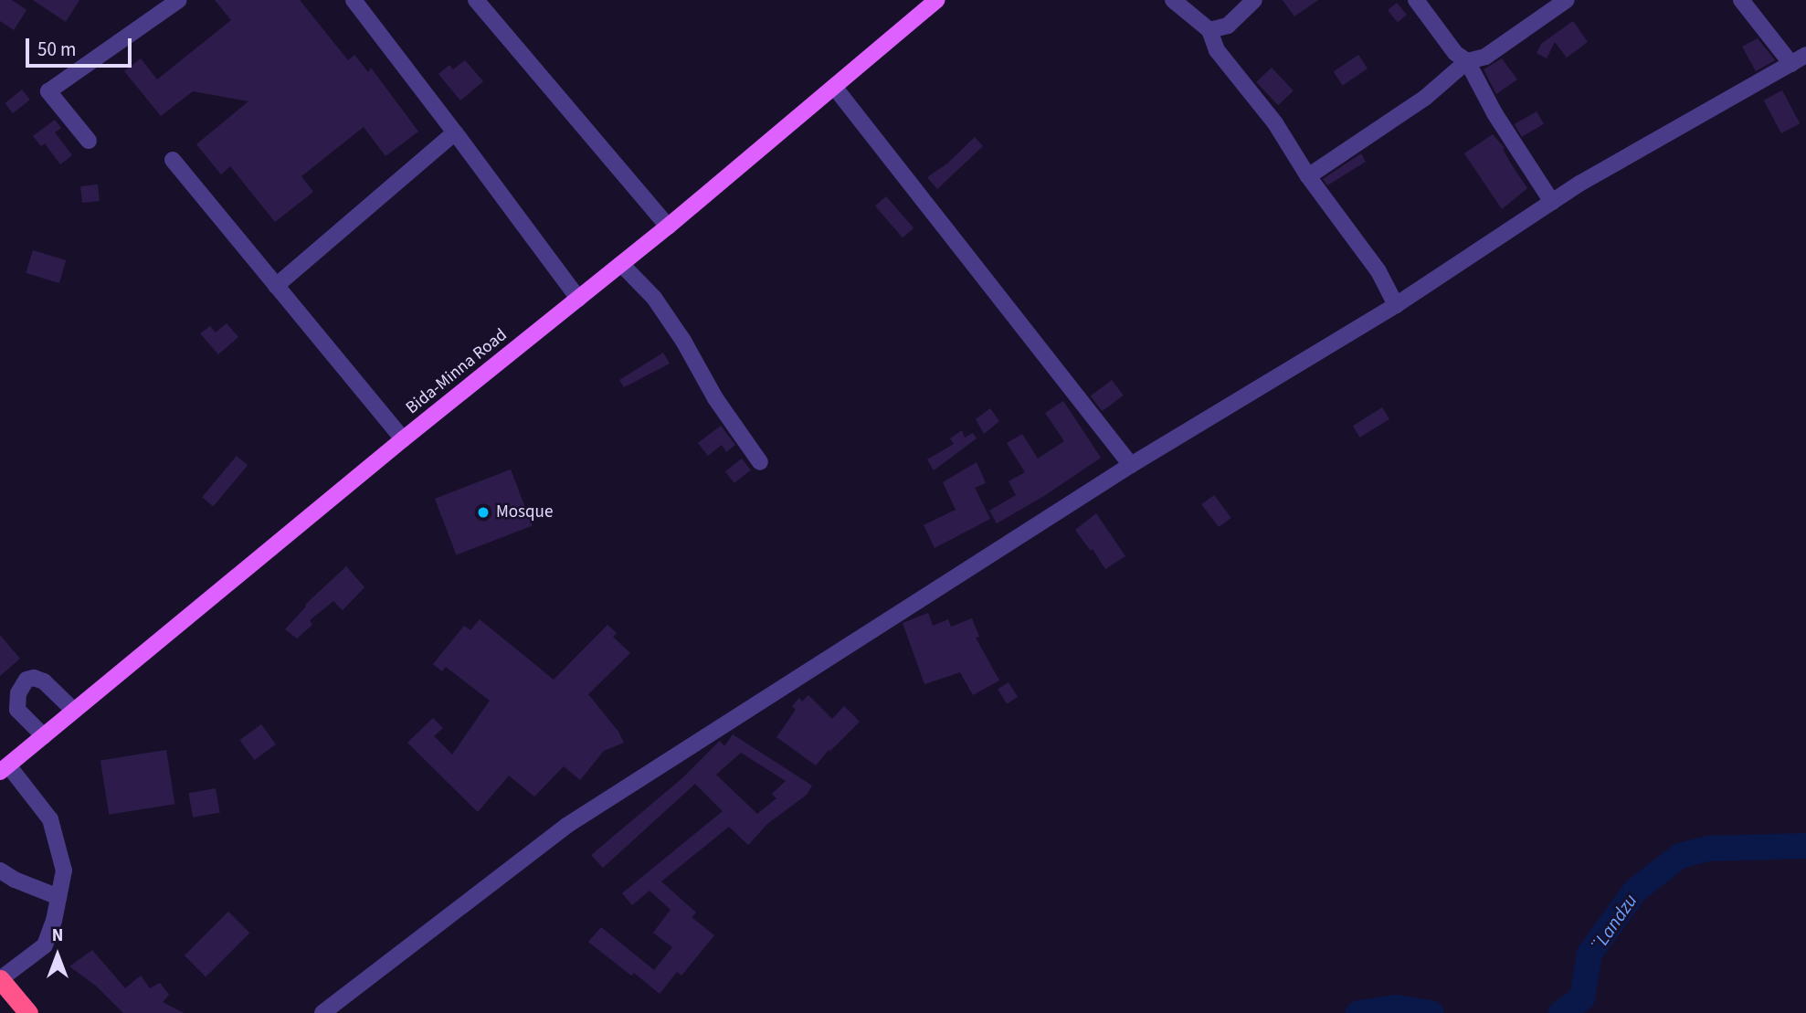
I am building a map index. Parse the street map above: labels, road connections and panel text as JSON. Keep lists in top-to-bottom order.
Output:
{
  "streets": {
    "main road": ["Bida-Minna Road"]
  },
  "water": ["¨Landzu"],
  "places": ["Mosque"],
  "scale_bar": "50 m",
  "north": "top"
}
